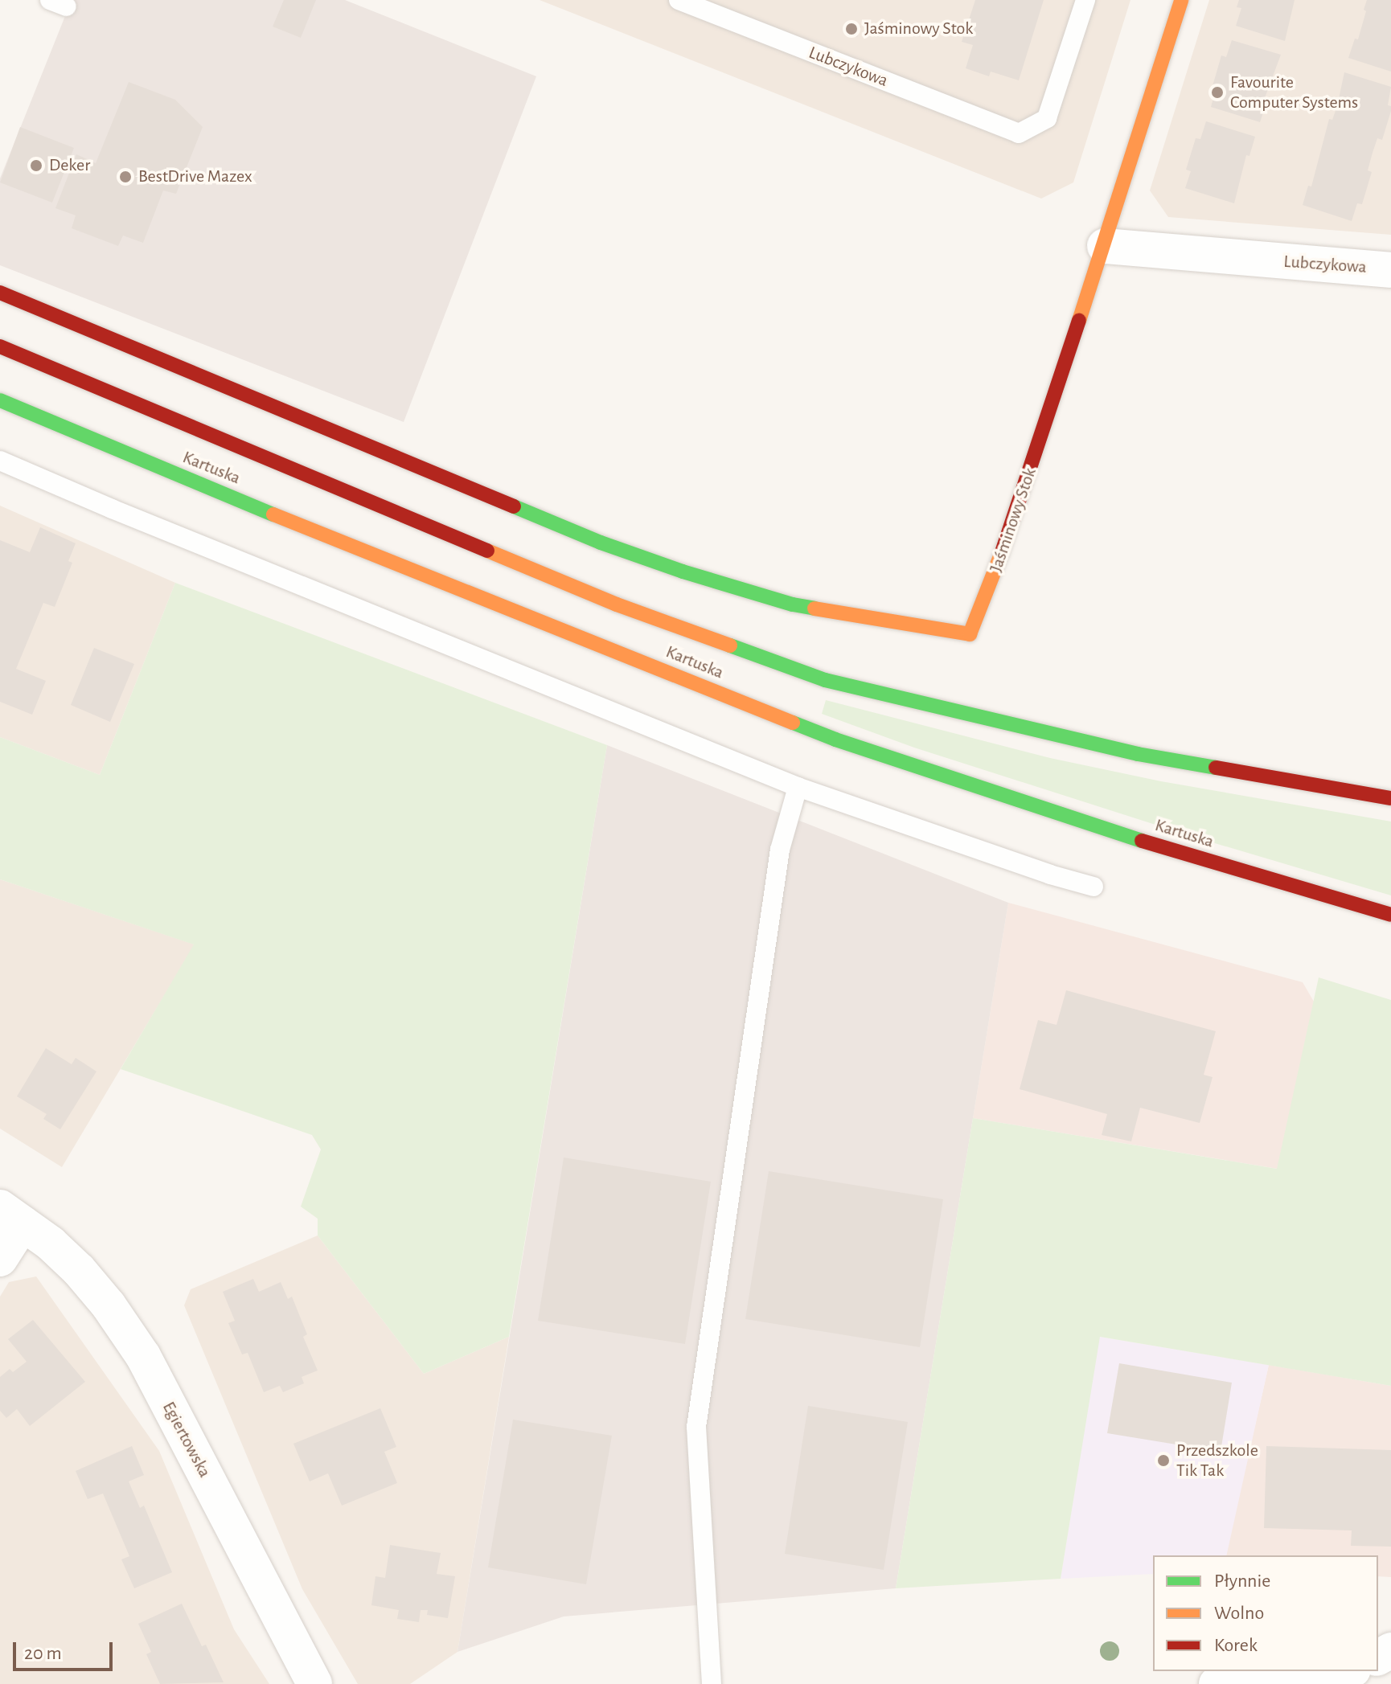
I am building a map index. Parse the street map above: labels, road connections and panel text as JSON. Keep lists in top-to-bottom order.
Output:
{
  "streets": {
    "main road": ["Kartuska", "Jaśminowy Stok"],
    "street": ["Lubczykowa", "Egiertowska"]
  },
  "crossings": [
    ["Lubczykowa", "Jaśminowy Stok"]
  ],
  "places": [
    "Jaśminowy Stok",
    "Favourite Computer Systems",
    "Deker",
    "BestDrive Mazex",
    "Przedszkole Tik Tak"
  ],
  "legend": ["Płynnie", "Wolno", "Korek"],
  "scale_bar": "20 m"
}
